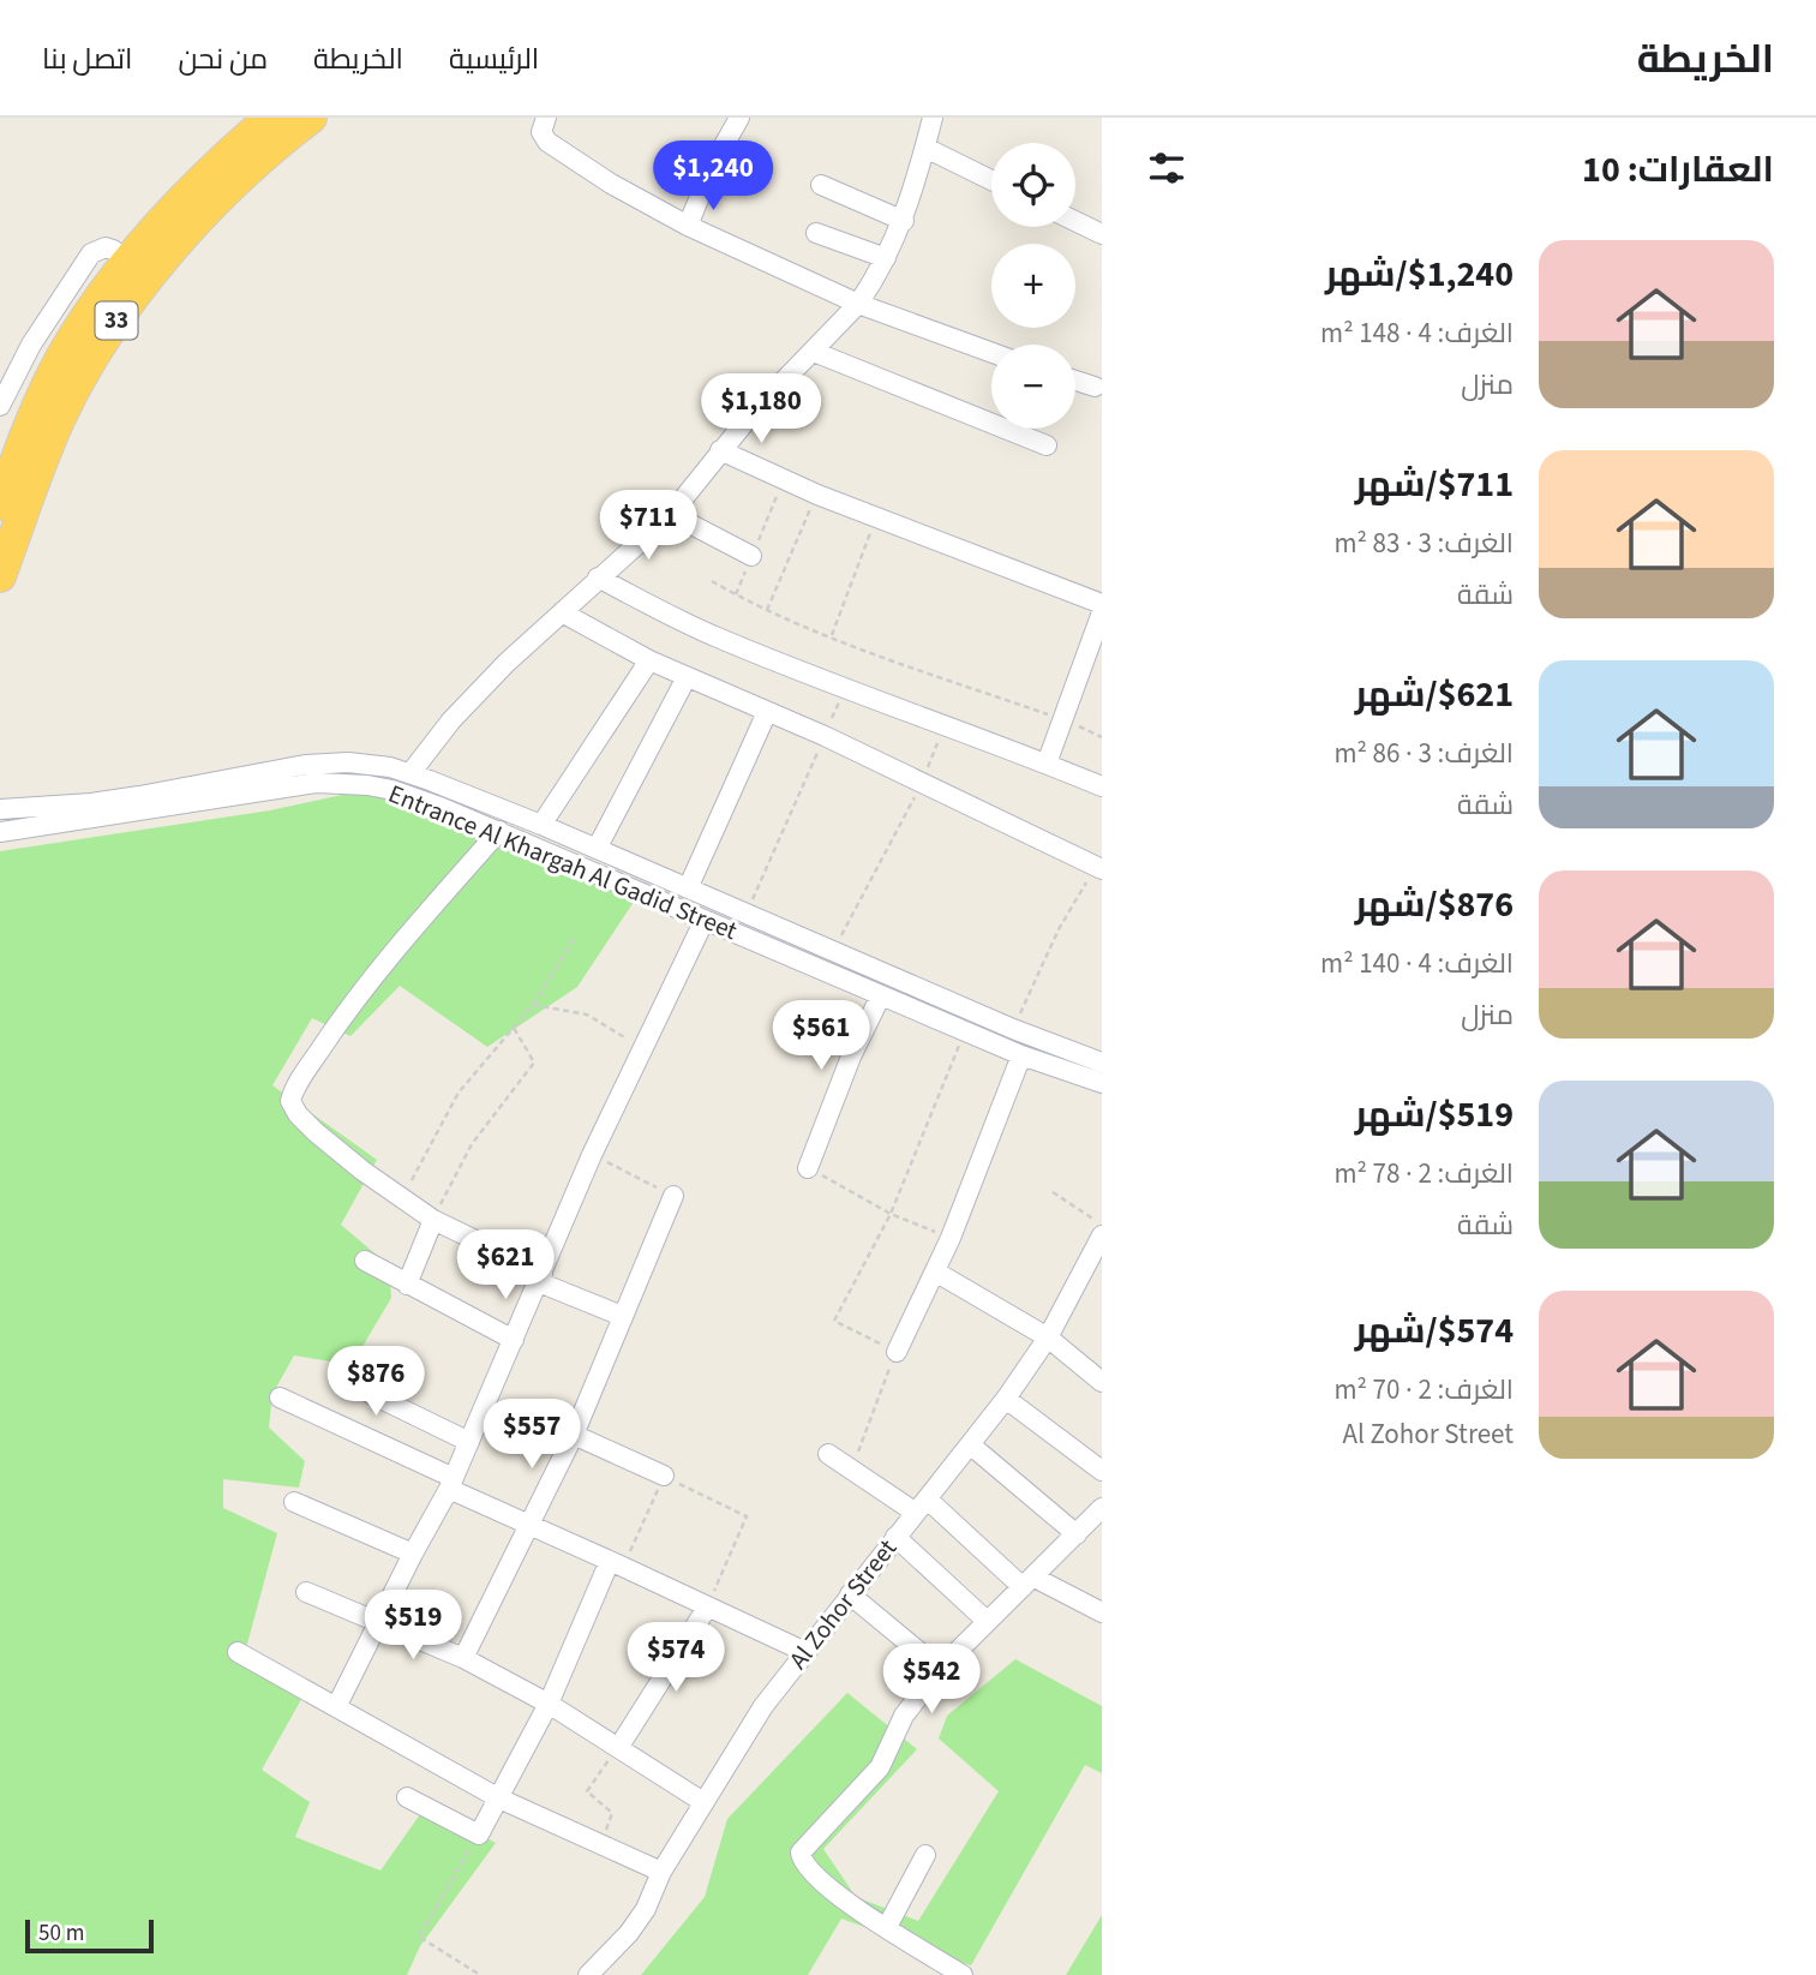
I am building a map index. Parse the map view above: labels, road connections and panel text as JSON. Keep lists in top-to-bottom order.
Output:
{
  "streets": {
    "highway": ["33"],
    "street": ["Entrance Al Khargah Al Gadid Street", "Al Zohor Street"]
  },
  "scale_bar": "50 m",
  "page": {
    "header": "الخريطة",
    "nav": [
      "الرئيسية",
      "الخريطة",
      "من نحن",
      "اتصل بنا"
    ],
    "heading": "العقارات: 10",
    "price": [
      "$1,240",
      "$1,180",
      "$711",
      "$561",
      "$621",
      "$876",
      "$557",
      "$519",
      "$574",
      "$542"
    ],
    "map_buttons": ["+", "−"],
    "list": [
      {
        "name": "$1,240/شهر",
        "note": "الغرف: 4 · 148 m² · منزل"
      },
      {
        "name": "$711/شهر",
        "note": "الغرف: 3 · 83 m² · شقة"
      },
      {
        "name": "$621/شهر",
        "note": "الغرف: 3 · 86 m² · شقة"
      },
      {
        "name": "$876/شهر",
        "note": "الغرف: 4 · 140 m² · منزل"
      },
      {
        "name": "$519/شهر",
        "note": "الغرف: 2 · 78 m² · شقة"
      },
      {
        "name": "$574/شهر",
        "note": "الغرف: 2 · 70 m² · Al Zohor Street"
      }
    ],
    "scale": "50 m"
  }
}
